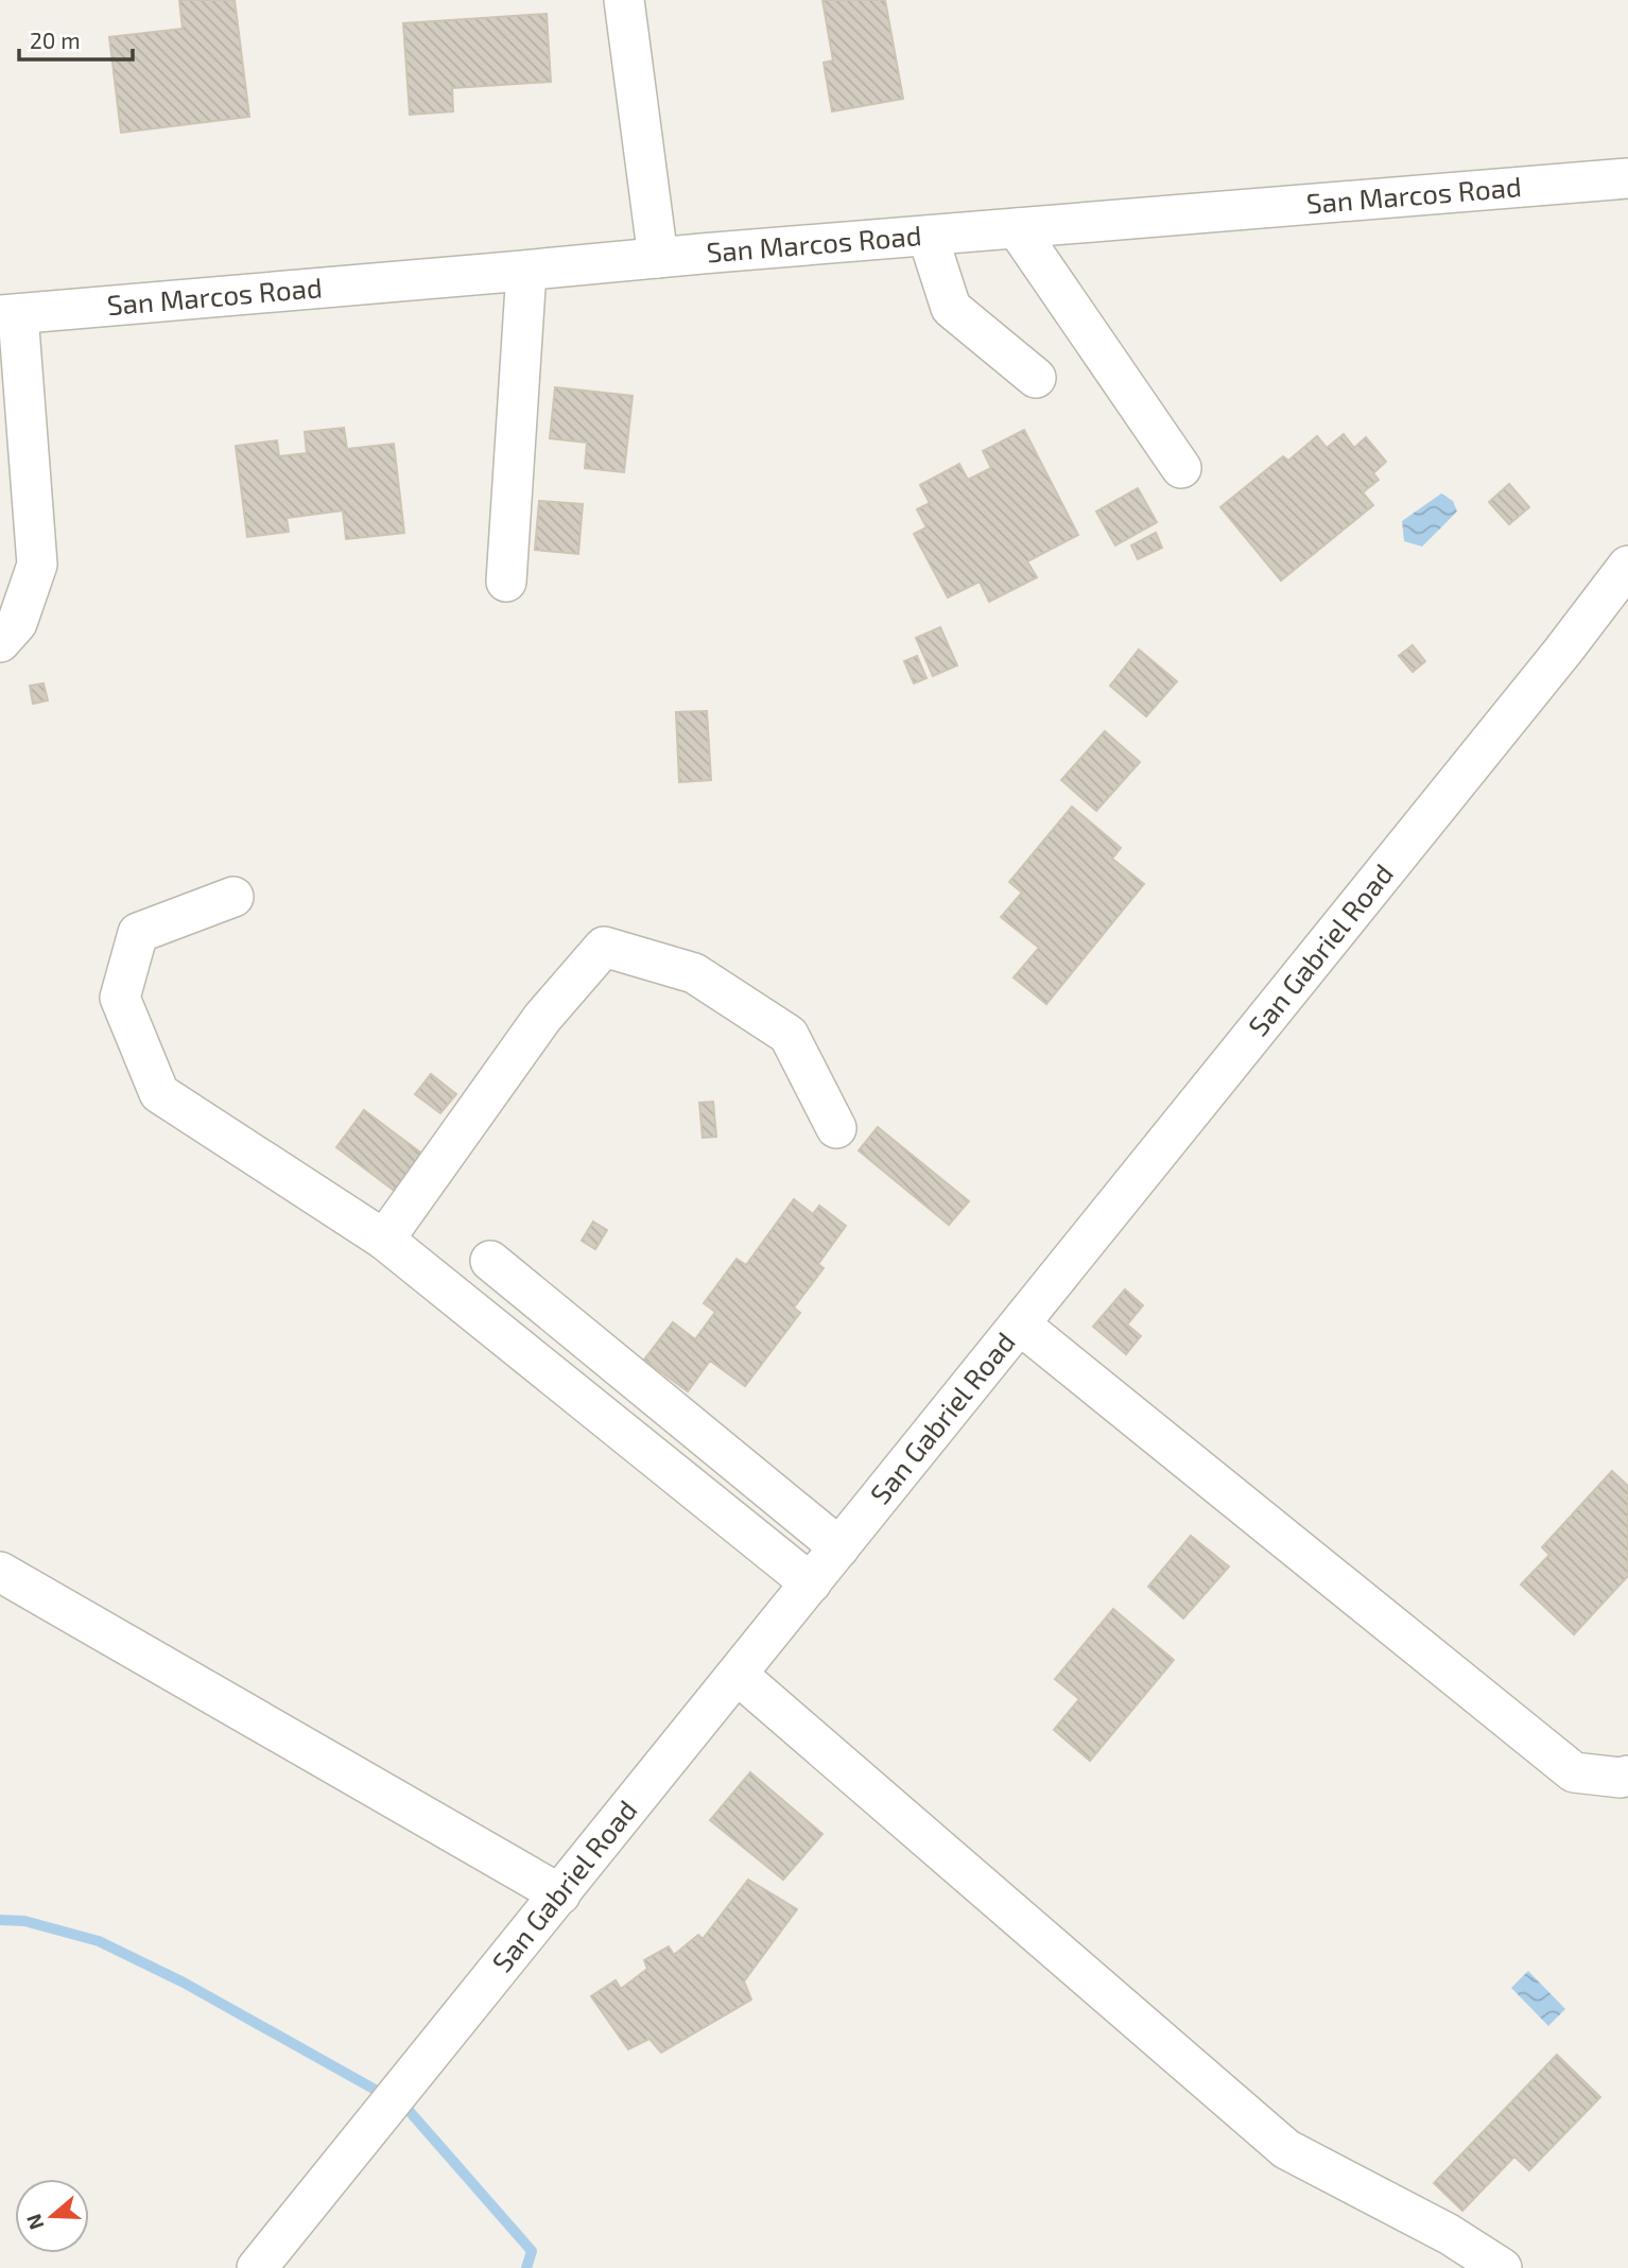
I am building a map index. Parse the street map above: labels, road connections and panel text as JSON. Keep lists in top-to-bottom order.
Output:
{
  "streets": {
    "street": ["San Marcos Road", "San Gabriel Road"]
  },
  "scale_bar": "20 m",
  "north": "left"
}
